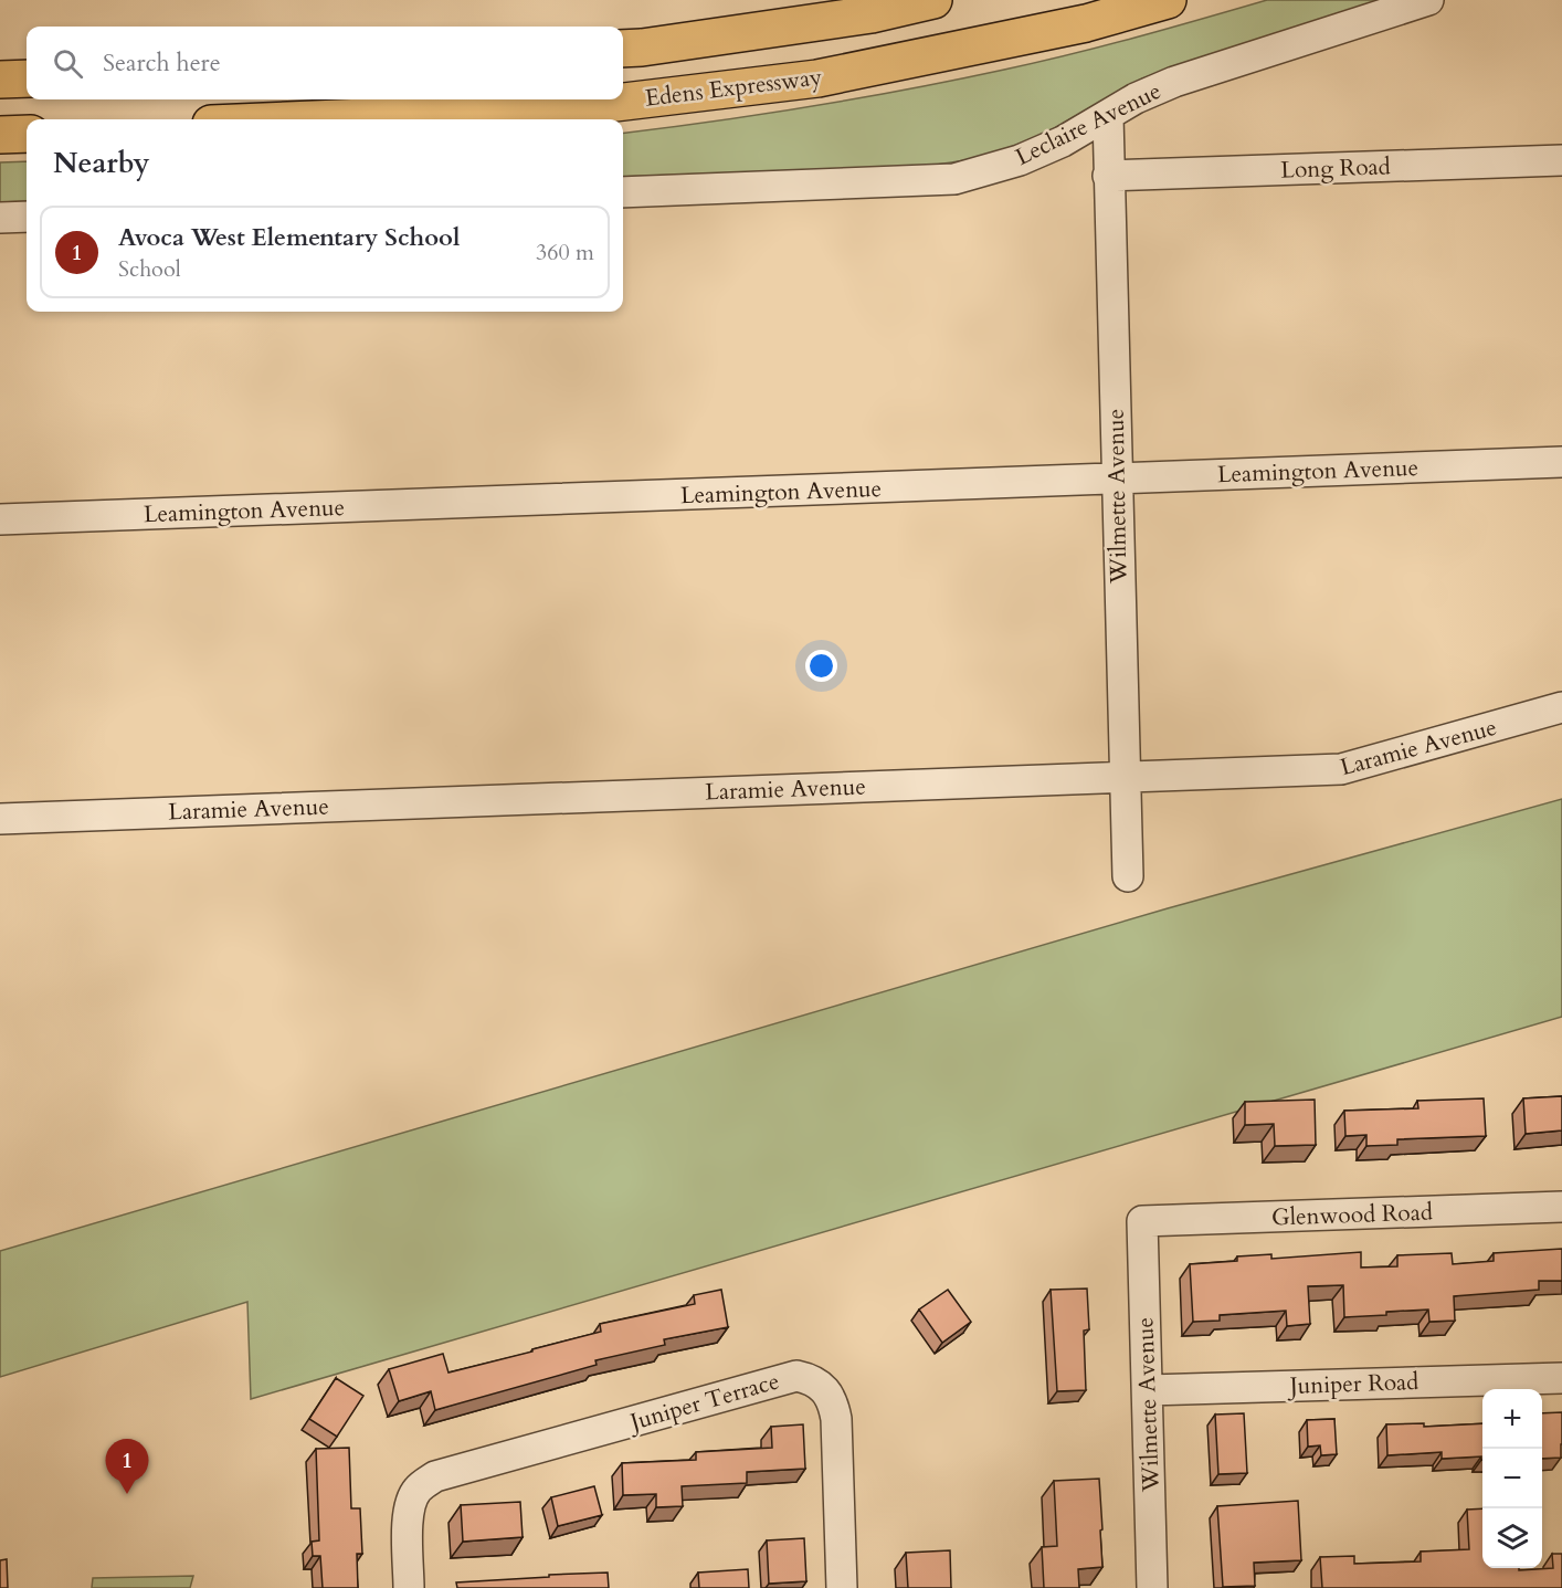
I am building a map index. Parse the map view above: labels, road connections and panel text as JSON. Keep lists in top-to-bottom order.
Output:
{
  "streets": {
    "highway": ["Edens Expressway"],
    "street": [
      "Leclaire Avenue",
      "Long Road",
      "Leamington Avenue",
      "Wilmette Avenue",
      "Laramie Avenue",
      "Glenwood Road",
      "Juniper Road",
      "Juniper Terrace"
    ]
  },
  "crossings": [
    ["Leclaire Avenue", "Wilmette Avenue"],
    ["Long Road", "Wilmette Avenue"],
    ["Leamington Avenue", "Wilmette Avenue"],
    ["Wilmette Avenue", "Laramie Avenue"],
    ["Wilmette Avenue", "Glenwood Road"],
    ["Wilmette Avenue", "Juniper Road"]
  ],
  "page": {
    "search": "Search here",
    "heading": "Nearby",
    "list": [
      {
        "mark": "1",
        "name": "Avoca West Elementary School",
        "note": "School",
        "value": "360 m"
      }
    ],
    "map_buttons": ["+", "−"],
    "pins": "1"
  }
}
